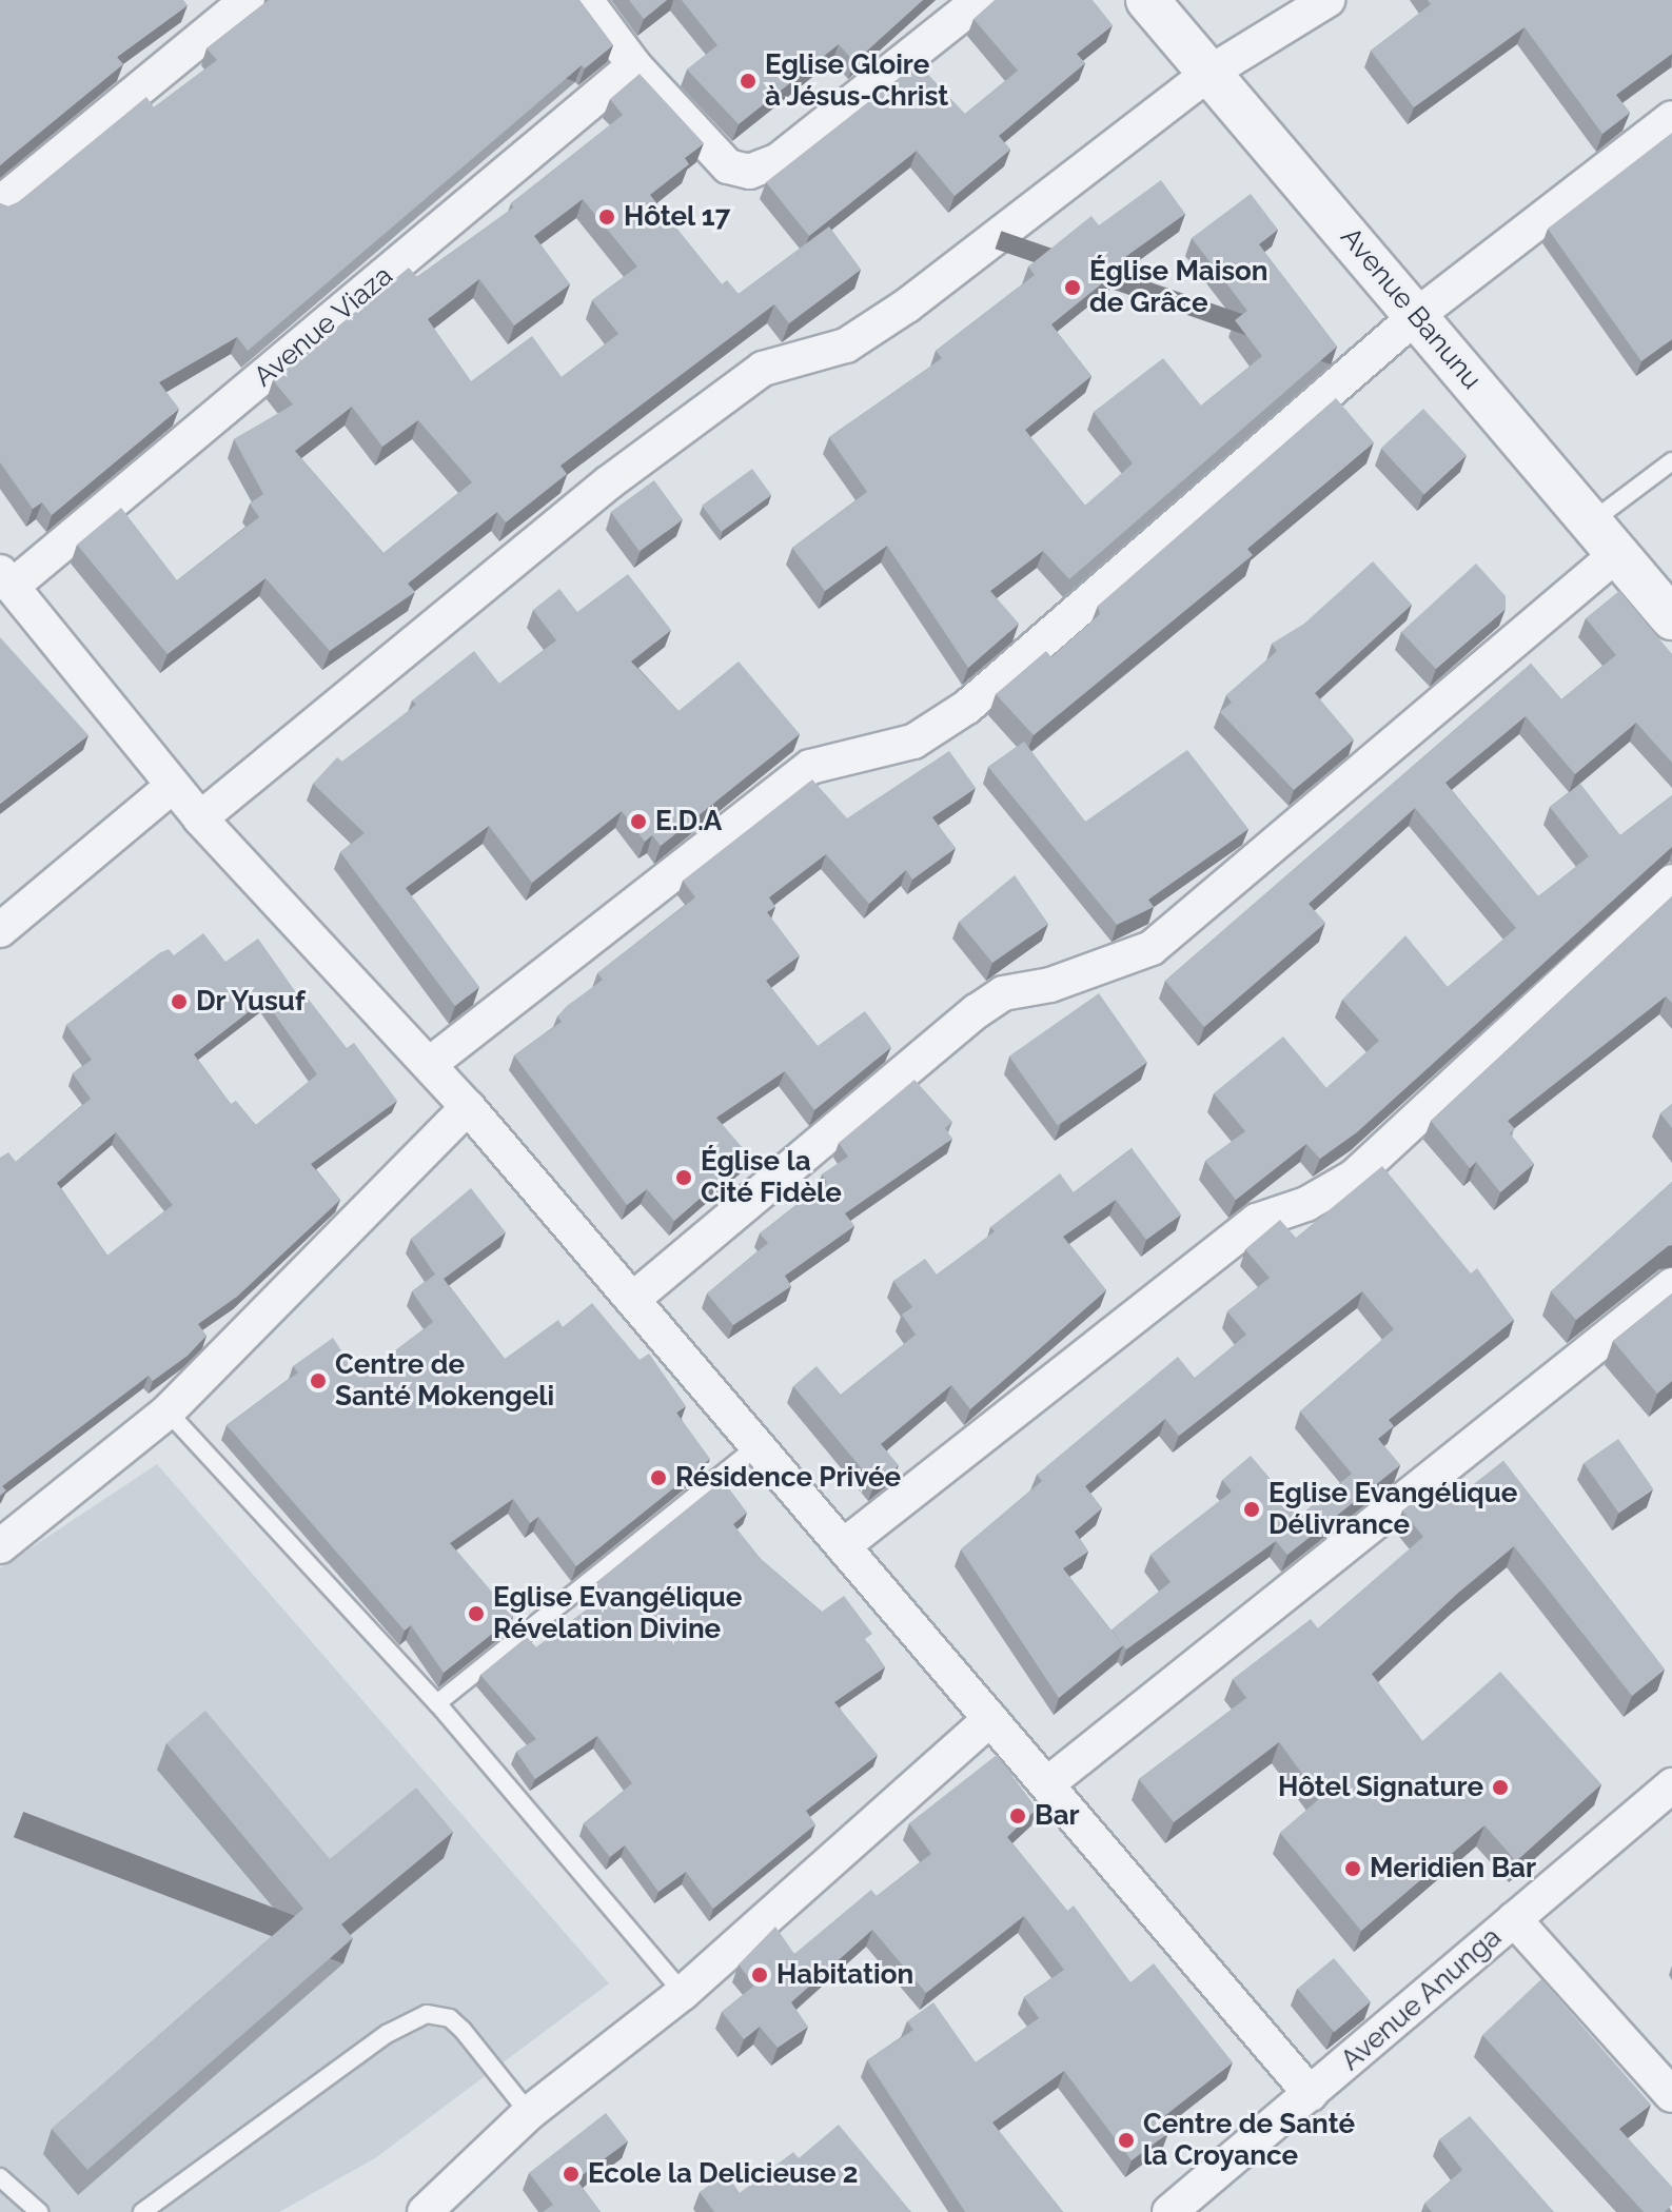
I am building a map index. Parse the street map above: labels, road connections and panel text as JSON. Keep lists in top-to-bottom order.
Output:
{
  "streets": {
    "street": ["Avenue Banunu", "Avenue Viaza", "Avenue Anunga"]
  },
  "places": [
    "Eglise Gloire à Jésus-Christ",
    "Hôtel 17",
    "Église Maison de Grâce",
    "E.D.A",
    "Dr Yusuf",
    "Église la Cité Fidèle",
    "Centre de Santé Mokengeli",
    "Résidence Privée",
    "Eglise Evangélique Délivrance",
    "Eglise Evangélique Révelation Divine",
    "Hôtel Signature",
    "Bar",
    "Meridien Bar",
    "Habitation",
    "Centre de Santé la Croyance",
    "Ecole la Delicieuse 2"
  ]
}
